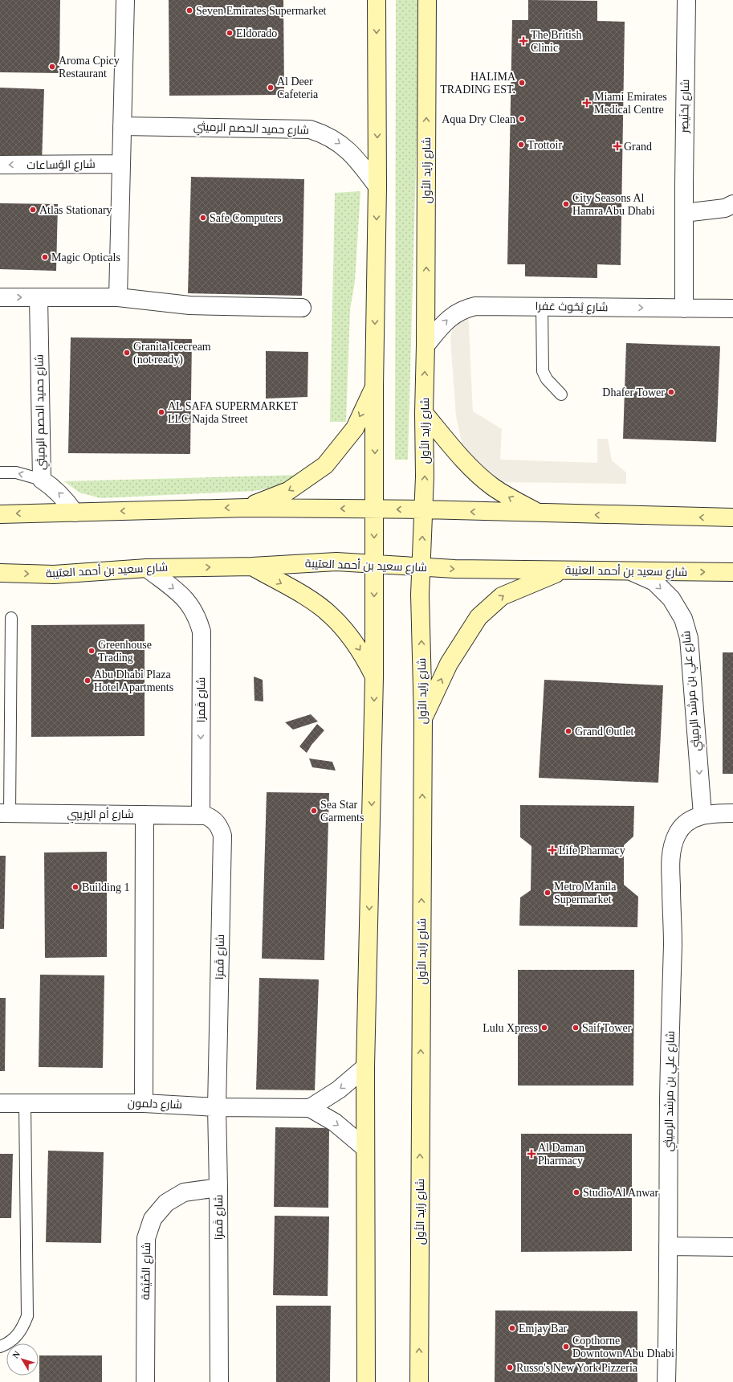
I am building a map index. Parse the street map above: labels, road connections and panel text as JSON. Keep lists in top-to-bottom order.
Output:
{
  "streets": {
    "main road": ["شارع زايد الأول", "شارع سعيد بن أحمد العتيبة"],
    "street": [
      "شارع لِخنَيصِر",
      "شارع حميد الحصم الرميثي",
      "شارع الوُساعات",
      "شارع بُحُوث عَفرا",
      "شارع علي بن مرشد الرميثي",
      "شارع قَمرَا",
      "شارع أم اليِرَيبِي",
      "شارع دلمون",
      "شارع الصَّيْمَة"
    ]
  },
  "crossings": [
    ["شارع لِخنَيصِر", "شارع بُحُوث عَفرا"],
    ["شارع زايد الأول", "شارع بُحُوث عَفرا"],
    ["شارع زايد الأول", "شارع سعيد بن أحمد العتيبة"],
    ["شارع سعيد بن أحمد العتيبة", "شارع علي بن مرشد الرميثي"],
    ["شارع سعيد بن أحمد العتيبة", "شارع قَمرَا"],
    ["شارع قَمرَا", "شارع أم اليِرَيبِي"],
    ["شارع قَمرَا", "شارع دلمون"],
    ["شارع قَمرَا", "شارع الصَّيْمَة"]
  ],
  "one_way": ["شارع بُحُوث عَفرا"],
  "places": {
    "other": [
      "Seven Emirates Supermarket",
      "Eldorado",
      "Aroma Cpicy Restaurant",
      "HALIMA TRADING EST.",
      "Al Deer Cafeteria",
      "Aqua Dry Clean",
      "Trottoir",
      "City Seasons Al Hamra Abu Dhabi",
      "Atlas Stationary",
      "Safe Computers",
      "Magic Opticals",
      "Granita Icecream (not ready)",
      "Dhafer Tower",
      "AL SAFA SUPERMARKET LLC Najda Street",
      "Greenhouse Trading",
      "Abu Dhabi Plaza Hotel Apartments",
      "Grand Outlet",
      "Sea Star Garments",
      "Building 1",
      "Metro Manila Supermarket",
      "Lulu Xpress",
      "Saif Tower",
      "Studio Al Anwar",
      "Emjay Bar",
      "Copthorne Downtown Abu Dhabi",
      "Russo's New York Pizzeria"
    ],
    "health": [
      "The British Clinic",
      "Miami Emirates Medical Centre",
      "Grand",
      "Life Pharmacy",
      "Al Daman Pharmacy"
    ]
  },
  "north": "top left"
}
